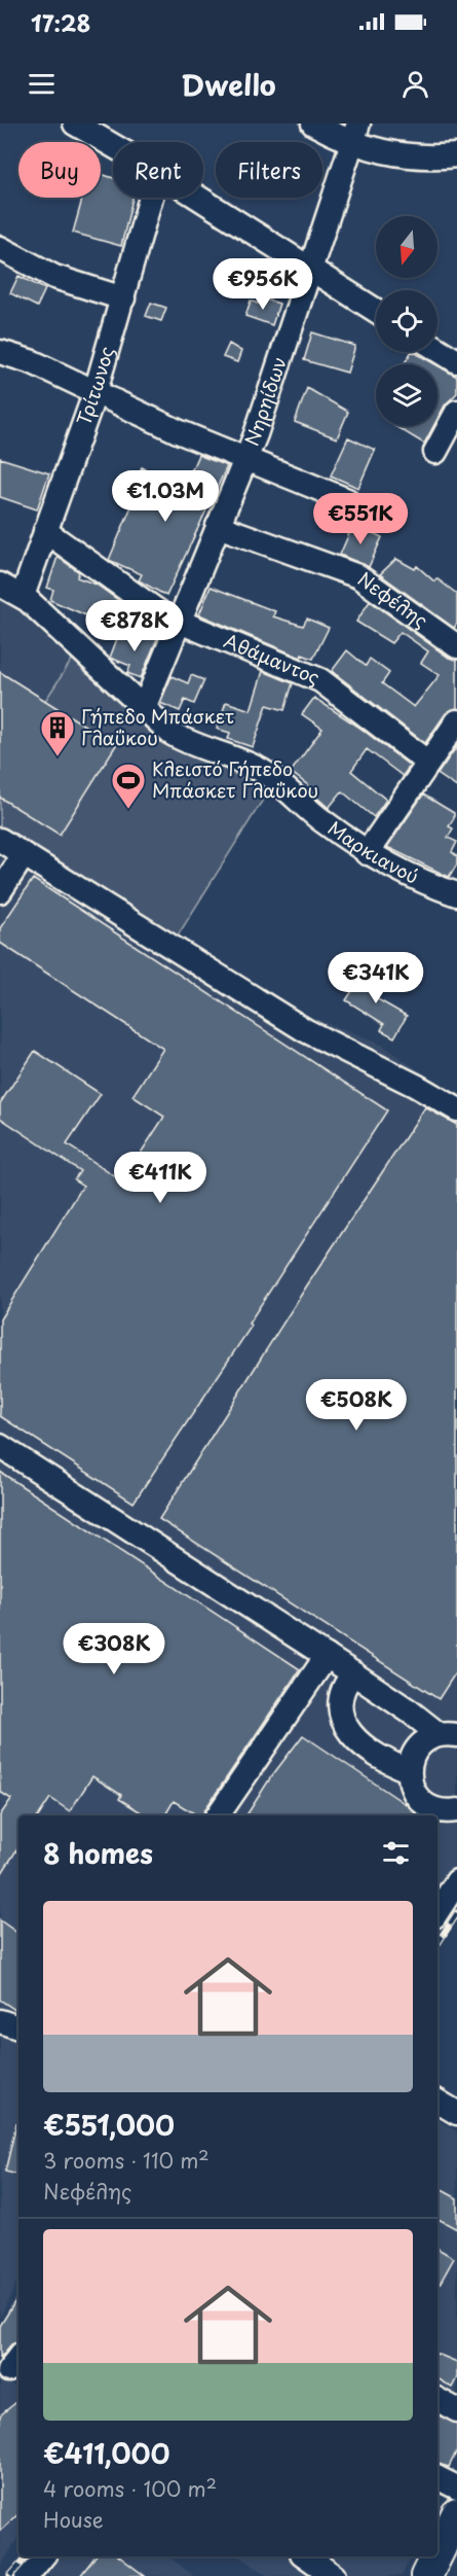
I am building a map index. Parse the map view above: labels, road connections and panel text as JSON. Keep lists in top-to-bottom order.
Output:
{
  "streets": {
    "street": [
      "Τρίτωνος",
      "Νηρηίδων",
      "Νεφέλης",
      "Αθάμαντος",
      "Μαρκιανού"
    ]
  },
  "crossings": [
    ["Τρίτωνος", "Αθάμαντος"],
    ["Τρίτωνος", "Μαρκιανού"],
    ["Νηρηίδων", "Νεφέλης"],
    ["Νηρηίδων", "Αθάμαντος"],
    ["Νηρηίδων", "Μαρκιανού"]
  ],
  "places": {
    "building": ["Γήπεδο Μπάσκετ Γλαΰκου"],
    "sports": ["Κλειστό Γήπεδο Μπάσκετ Γλαΰκου"]
  },
  "north": "bottom",
  "page": {
    "status": "17:28",
    "header": "Dwello",
    "chip": ["Buy", "Rent", "Filters"],
    "price": [
      "€956K",
      "€1.03M",
      "€551K",
      "€878K",
      "€341K",
      "€411K",
      "€508K",
      "€308K"
    ],
    "heading": "8 homes",
    "list": [
      {
        "name": "€551,000",
        "note": "3 rooms · 110 m² · Νεφέλης"
      },
      {
        "name": "€411,000",
        "note": "4 rooms · 100 m² · House"
      }
    ]
  }
}
